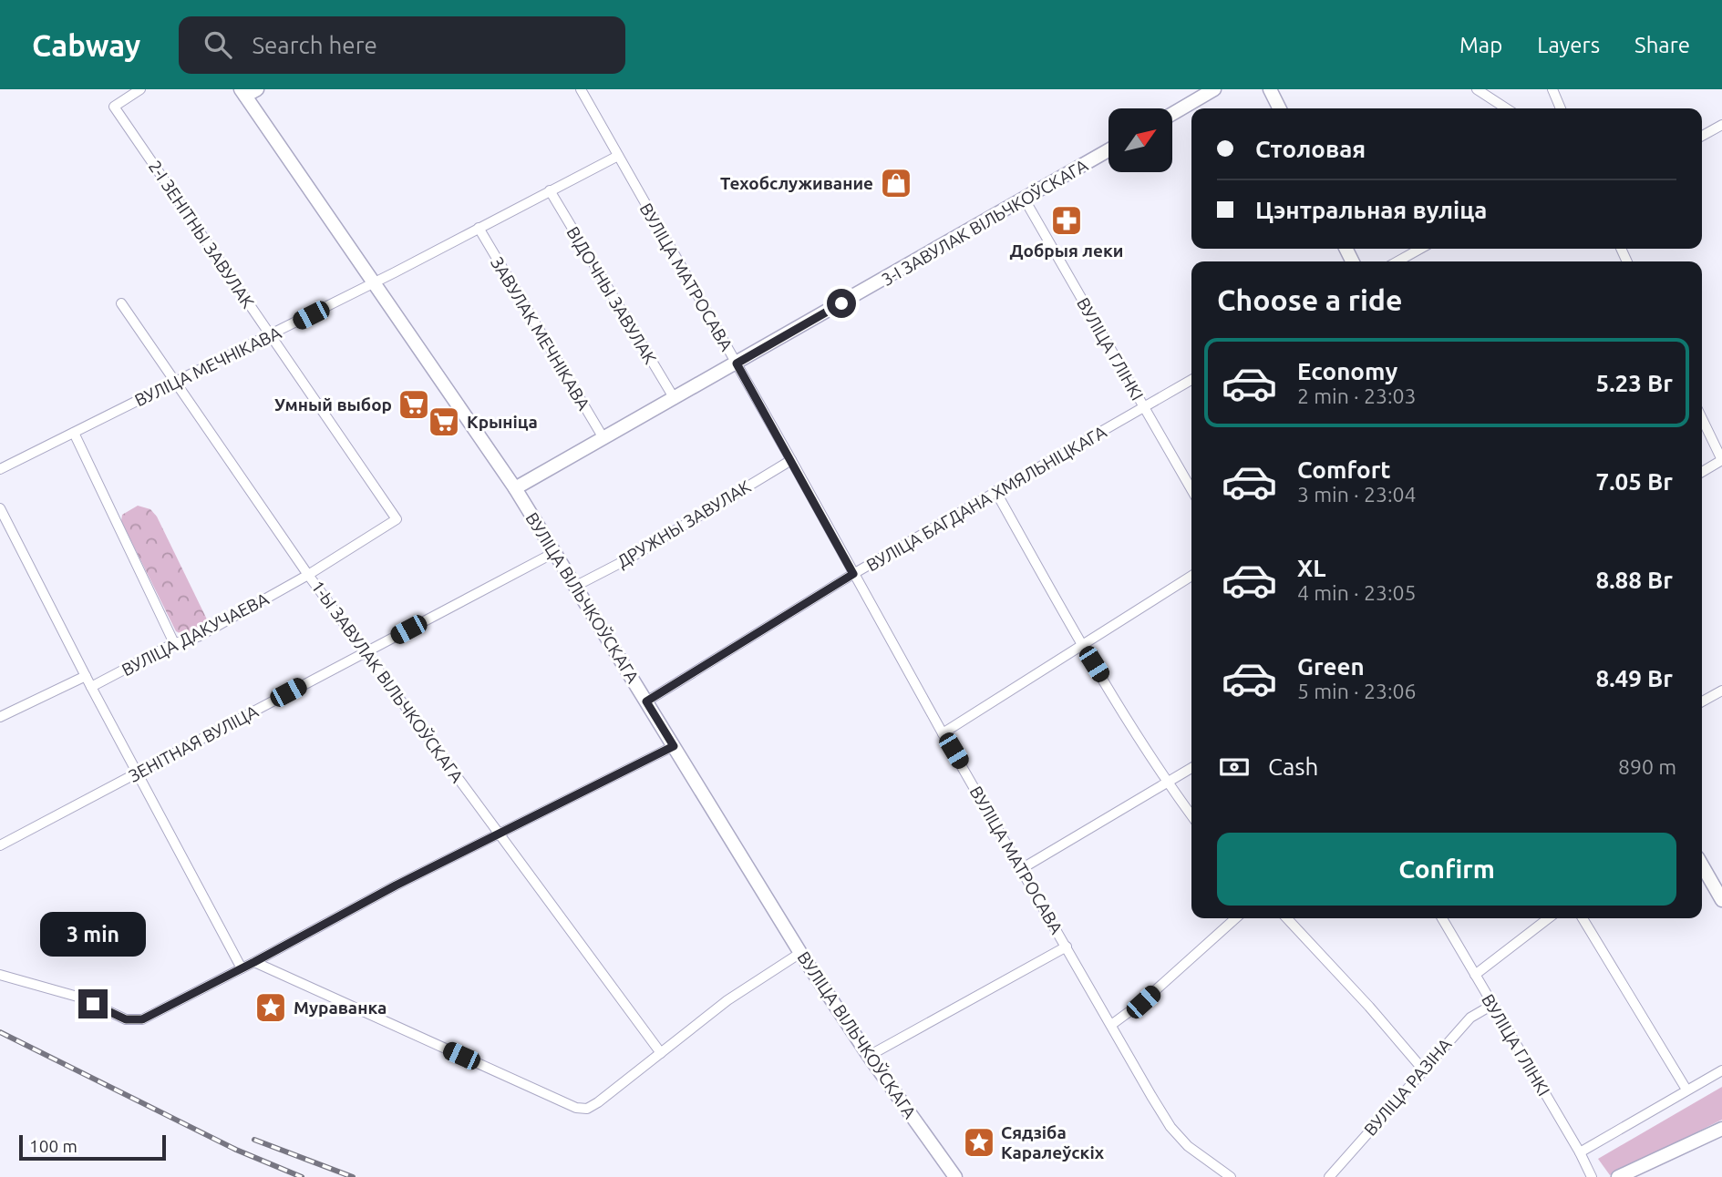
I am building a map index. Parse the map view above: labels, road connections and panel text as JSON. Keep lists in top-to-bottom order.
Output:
{
  "streets": {
    "main road": ["3-І ЗАВУЛАК ВІЛЬЧКОЎСКАГА", "ВУЛІЦА ВІЛЬЧКОЎСКАГА"],
    "street": [
      "2-І ЗЕНІТНЫ ЗАВУЛАК",
      "ВУЛІЦА МАТРОСАВА",
      "ВІДОЧНЫ ЗАВУЛАК",
      "ЗАВУЛАК МЕЧНІКАВА",
      "ВУЛІЦА ГЛІНКІ",
      "ВУЛІЦА МЕЧНІКАВА",
      "ВУЛІЦА БАГДАНА ХМЯЛЬНІЦКАГА",
      "ДРУЖНЫ ЗАВУЛАК",
      "ВУЛІЦА ДАКУЧАЕВА",
      "1-Ы ЗАВУЛАК ВІЛЬЧКОЎСКАГА",
      "ЗЕНІТНАЯ ВУЛІЦА",
      "ВУЛІЦА РАЗІНА"
    ]
  },
  "crossings": [
    ["3-І ЗАВУЛАК ВІЛЬЧКОЎСКАГА", "ВУЛІЦА МАТРОСАВА"],
    ["3-І ЗАВУЛАК ВІЛЬЧКОЎСКАГА", "ВІДОЧНЫ ЗАВУЛАК"],
    ["3-І ЗАВУЛАК ВІЛЬЧКОЎСКАГА", "ЗАВУЛАК МЕЧНІКАВА"],
    ["3-І ЗАВУЛАК ВІЛЬЧКОЎСКАГА", "ВУЛІЦА ГЛІНКІ"],
    ["3-І ЗАВУЛАК ВІЛЬЧКОЎСКАГА", "ВУЛІЦА ВІЛЬЧКОЎСКАГА"],
    ["2-І ЗЕНІТНЫ ЗАВУЛАК", "ВУЛІЦА МЕЧНІКАВА"],
    ["2-І ЗЕНІТНЫ ЗАВУЛАК", "ВУЛІЦА ДАКУЧАЕВА"],
    ["ВУЛІЦА МАТРОСАВА", "ВУЛІЦА МЕЧНІКАВА"],
    ["ВУЛІЦА МАТРОСАВА", "ВУЛІЦА БАГДАНА ХМЯЛЬНІЦКАГА"],
    ["ВУЛІЦА МАТРОСАВА", "ДРУЖНЫ ЗАВУЛАК"],
    ["ВІДОЧНЫ ЗАВУЛАК", "ВУЛІЦА МЕЧНІКАВА"],
    ["ЗАВУЛАК МЕЧНІКАВА", "ВУЛІЦА МЕЧНІКАВА"],
    ["ВУЛІЦА ГЛІНКІ", "ВУЛІЦА БАГДАНА ХМЯЛЬНІЦКАГА"],
    ["ВУЛІЦА ГЛІНКІ", "ВУЛІЦА РАЗІНА"],
    ["ВУЛІЦА МЕЧНІКАВА", "ВУЛІЦА ВІЛЬЧКОЎСКАГА"],
    ["ВУЛІЦА МЕЧНІКАВА", "1-Ы ЗАВУЛАК ВІЛЬЧКОЎСКАГА"],
    ["ВУЛІЦА БАГДАНА ХМЯЛЬНІЦКАГА", "ВУЛІЦА ВІЛЬЧКОЎСКАГА"],
    ["ДРУЖНЫ ЗАВУЛАК", "ВУЛІЦА ВІЛЬЧКОЎСКАГА"],
    ["ВУЛІЦА ВІЛЬЧКОЎСКАГА", "ЗЕНІТНАЯ ВУЛІЦА"],
    ["ВУЛІЦА ДАКУЧАЕВА", "1-Ы ЗАВУЛАК ВІЛЬЧКОЎСКАГА"],
    ["1-Ы ЗАВУЛАК ВІЛЬЧКОЎСКАГА", "ЗЕНІТНАЯ ВУЛІЦА"]
  ],
  "places": {
    "shop": ["Техобслуживание"],
    "pharmacy": ["Добрыя леки"],
    "supermarket": ["Умный выбор", "Крыніца"],
    "place": ["Мураванка", "Сядзіба Каралеўскіх"]
  },
  "scale_bar": "100 m",
  "north": "top right",
  "page": {
    "header": "Cabway",
    "search": "Search here",
    "nav": ["Map", "Layers", "Share"],
    "banner": ["Столовая", "Цэнтральная вуліца"],
    "heading": "Choose a ride",
    "list": [
      {
        "name": "Economy",
        "note": "2 min · 23:03",
        "value": "5.23 Br"
      },
      {
        "name": "Comfort",
        "note": "3 min · 23:04",
        "value": "7.05 Br"
      },
      {
        "name": "XL",
        "note": "4 min · 23:05",
        "value": "8.88 Br"
      },
      {
        "name": "Green",
        "note": "5 min · 23:06",
        "value": "8.49 Br"
      }
    ],
    "pay": ["Cash", "890 m"],
    "buttons": "Confirm",
    "bubble": "3 min",
    "scale": "100 m"
  }
}
